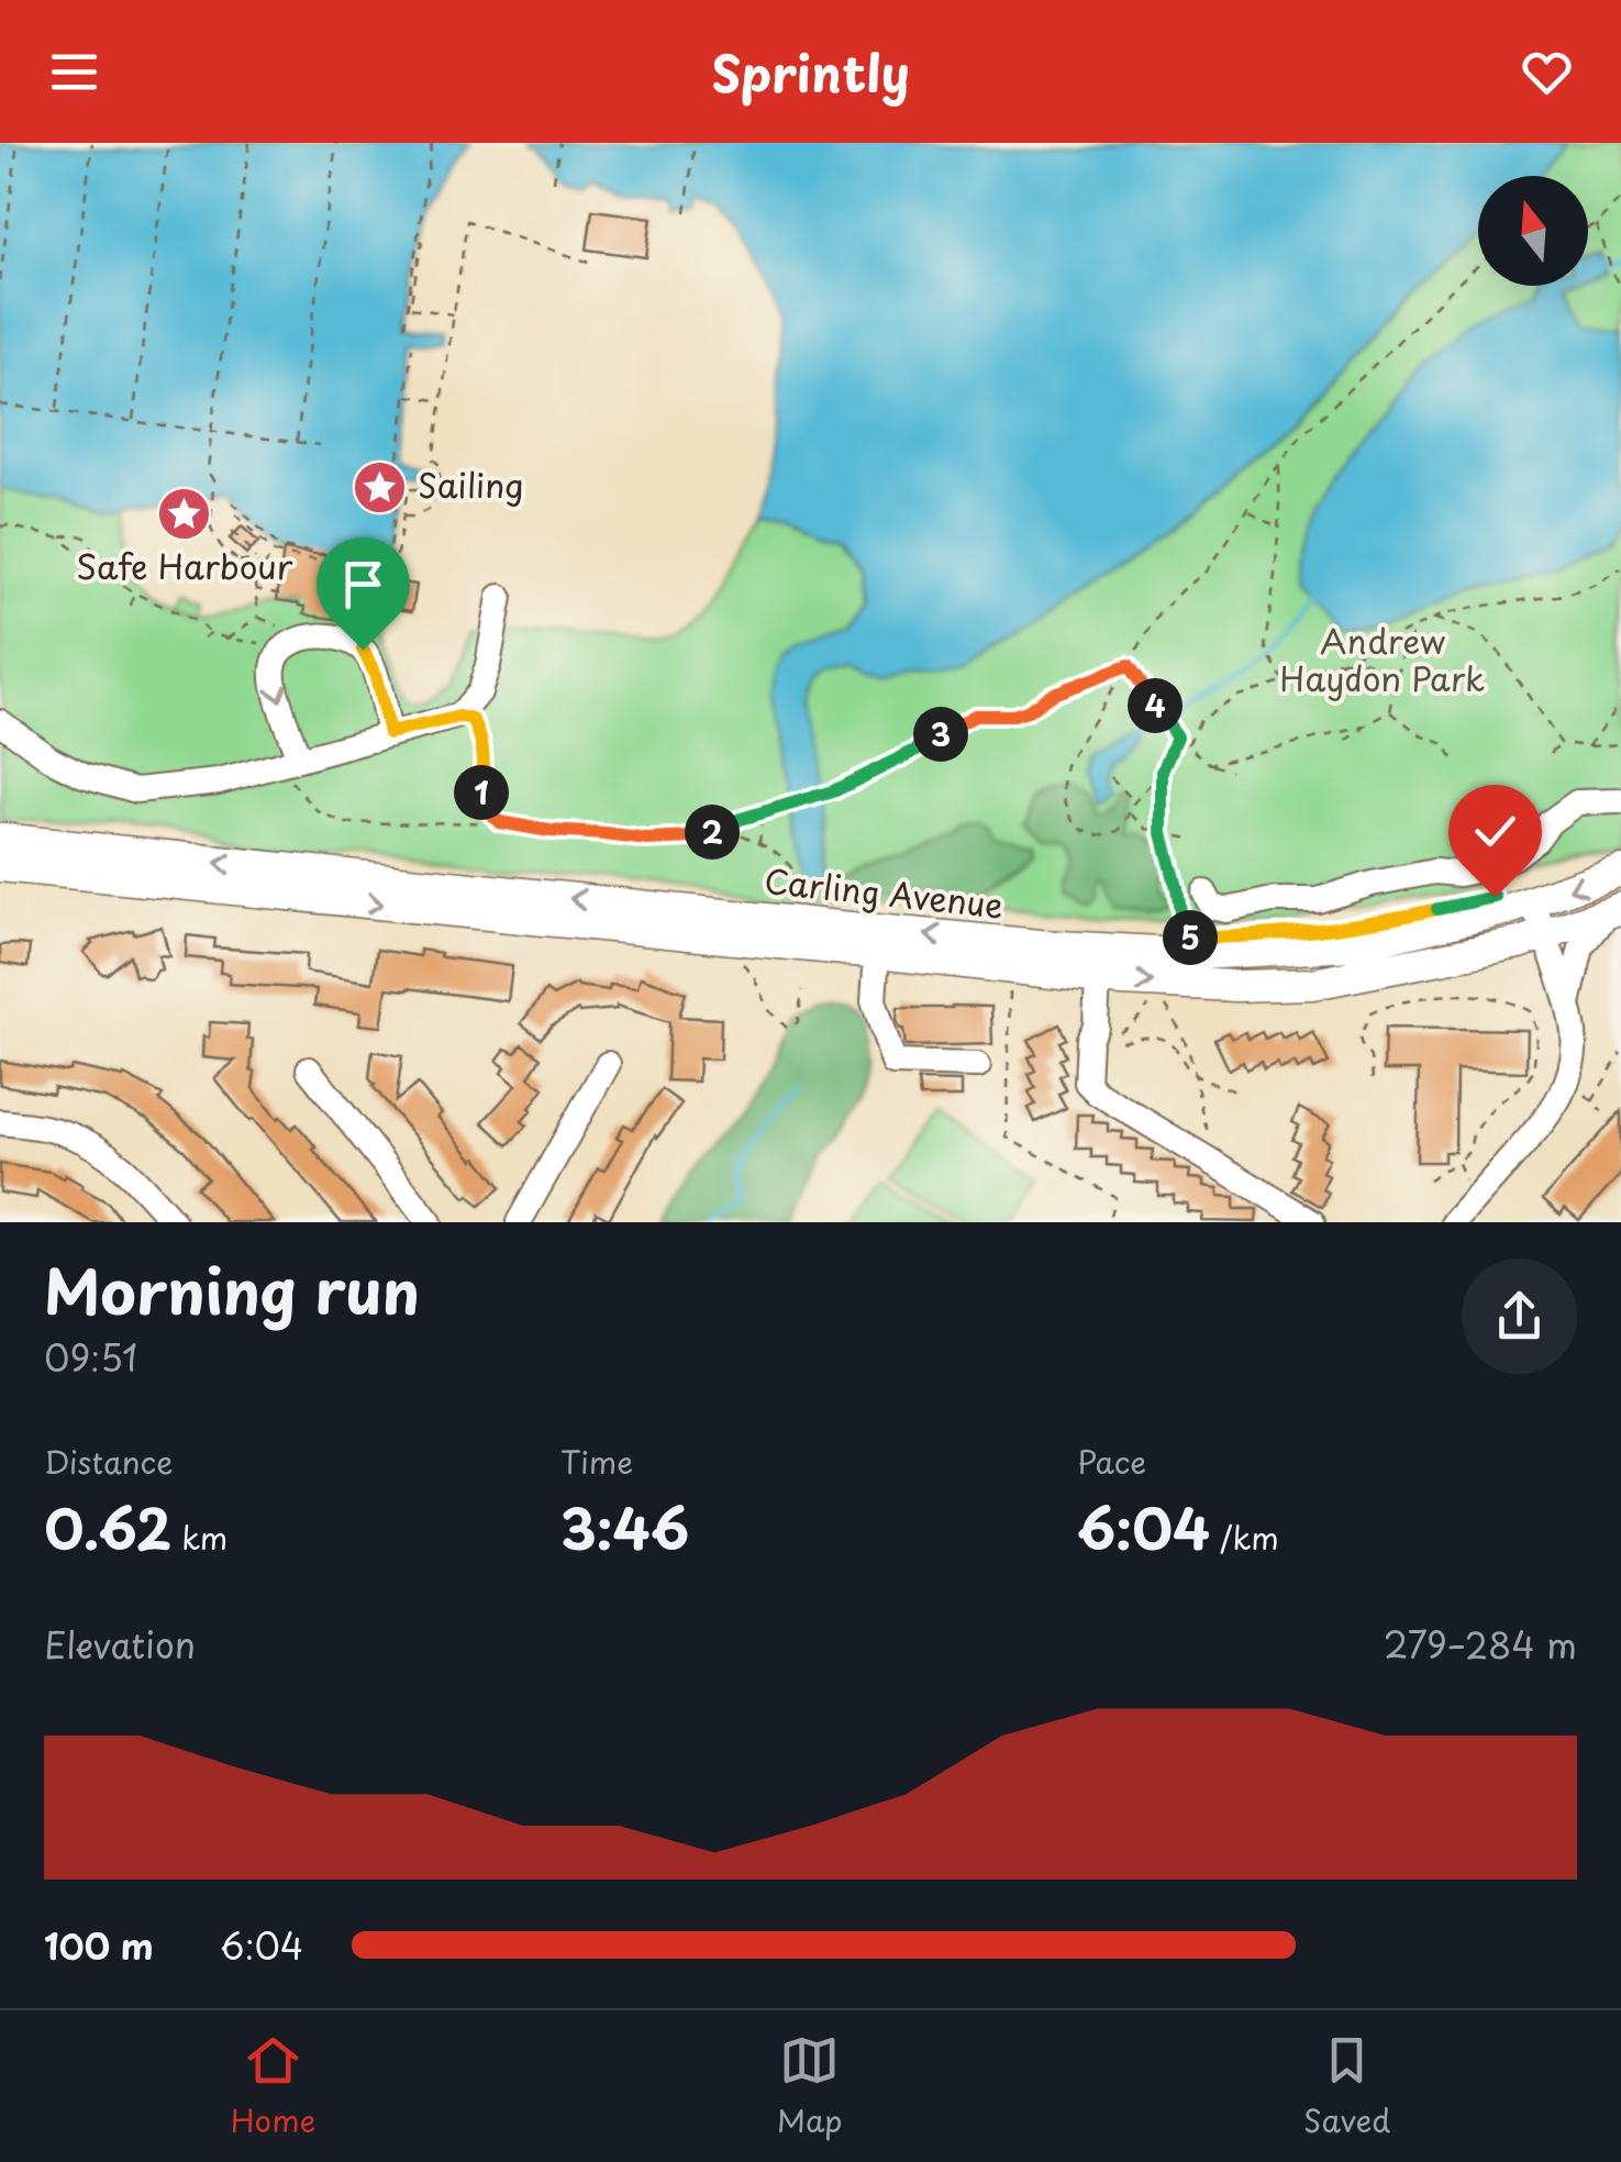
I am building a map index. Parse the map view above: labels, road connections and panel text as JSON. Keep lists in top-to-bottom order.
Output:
{
  "streets": {
    "main road": ["Carling Avenue"]
  },
  "parks": ["Andrew Haydon Park"],
  "places": {
    "place": ["Sailing", "Safe Harbour"]
  },
  "north": "top",
  "page": {
    "header": "Sprintly",
    "pins": [
      "4",
      "3",
      "1",
      "2",
      "5"
    ],
    "heading": ["Morning run", "09:51"],
    "stats": [
      ["Distance", "0.62 km"],
      ["Time", "3:46"],
      ["Pace", "6:04 /km"]
    ],
    "chart": ["Elevation", "279–284 m"],
    "list": [
      {
        "name": "100 m",
        "note": "6:04"
      }
    ],
    "tabs": ["Home", "Map", "Saved"]
  }
}
